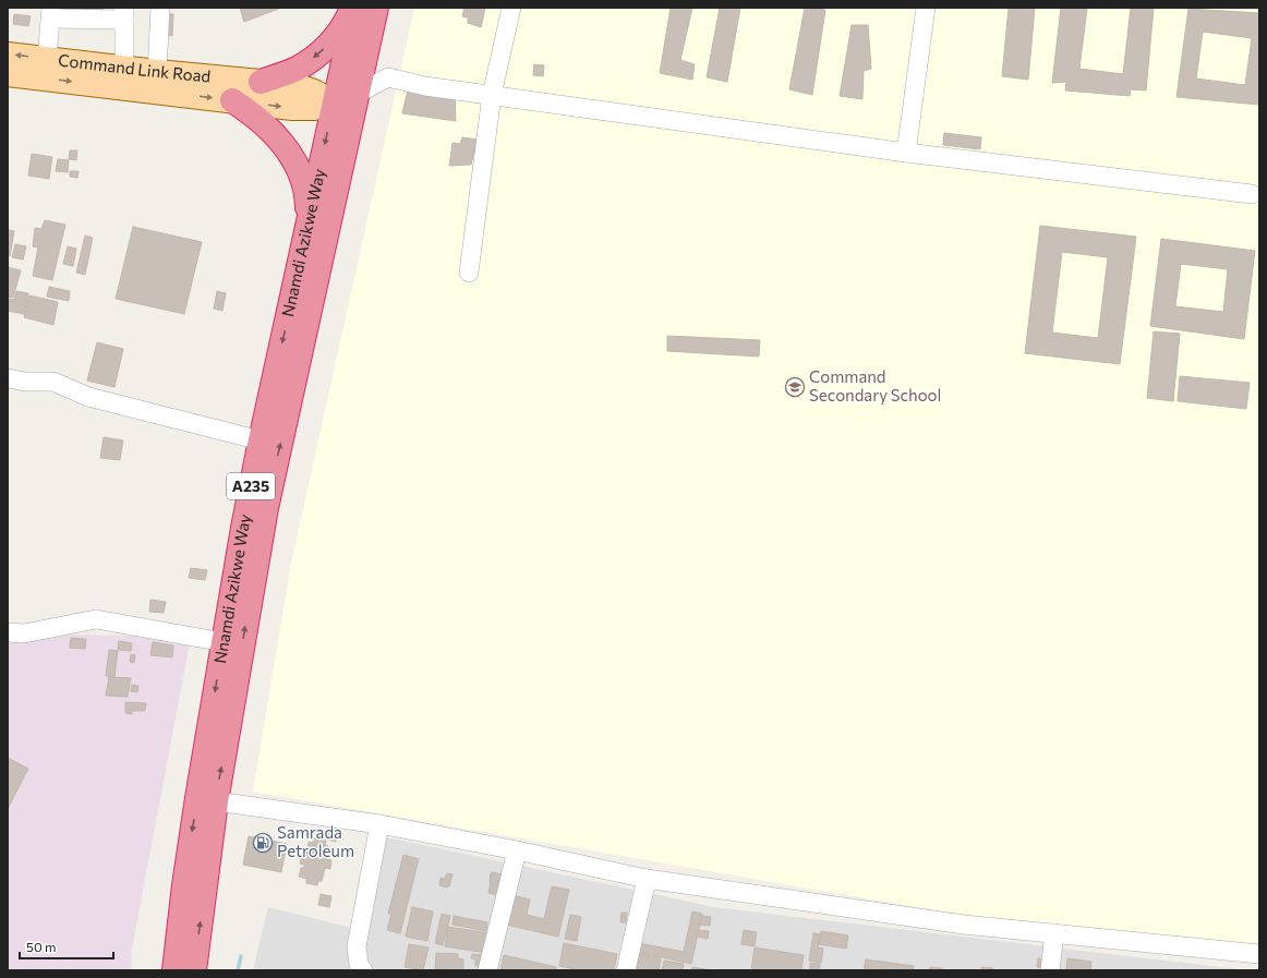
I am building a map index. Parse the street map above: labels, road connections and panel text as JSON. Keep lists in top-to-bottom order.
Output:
{
  "streets": {
    "highway": ["Nnamdi Azikwe Way", "A235"],
    "main road": ["Command Link Road"]
  },
  "crossings": [
    ["Command Link Road", "Nnamdi Azikwe Way"]
  ],
  "places": {
    "school or university": ["Command Secondary School"],
    "fuel station": ["Samrada Petroleum"]
  },
  "scale_bar": "50 m"
}
